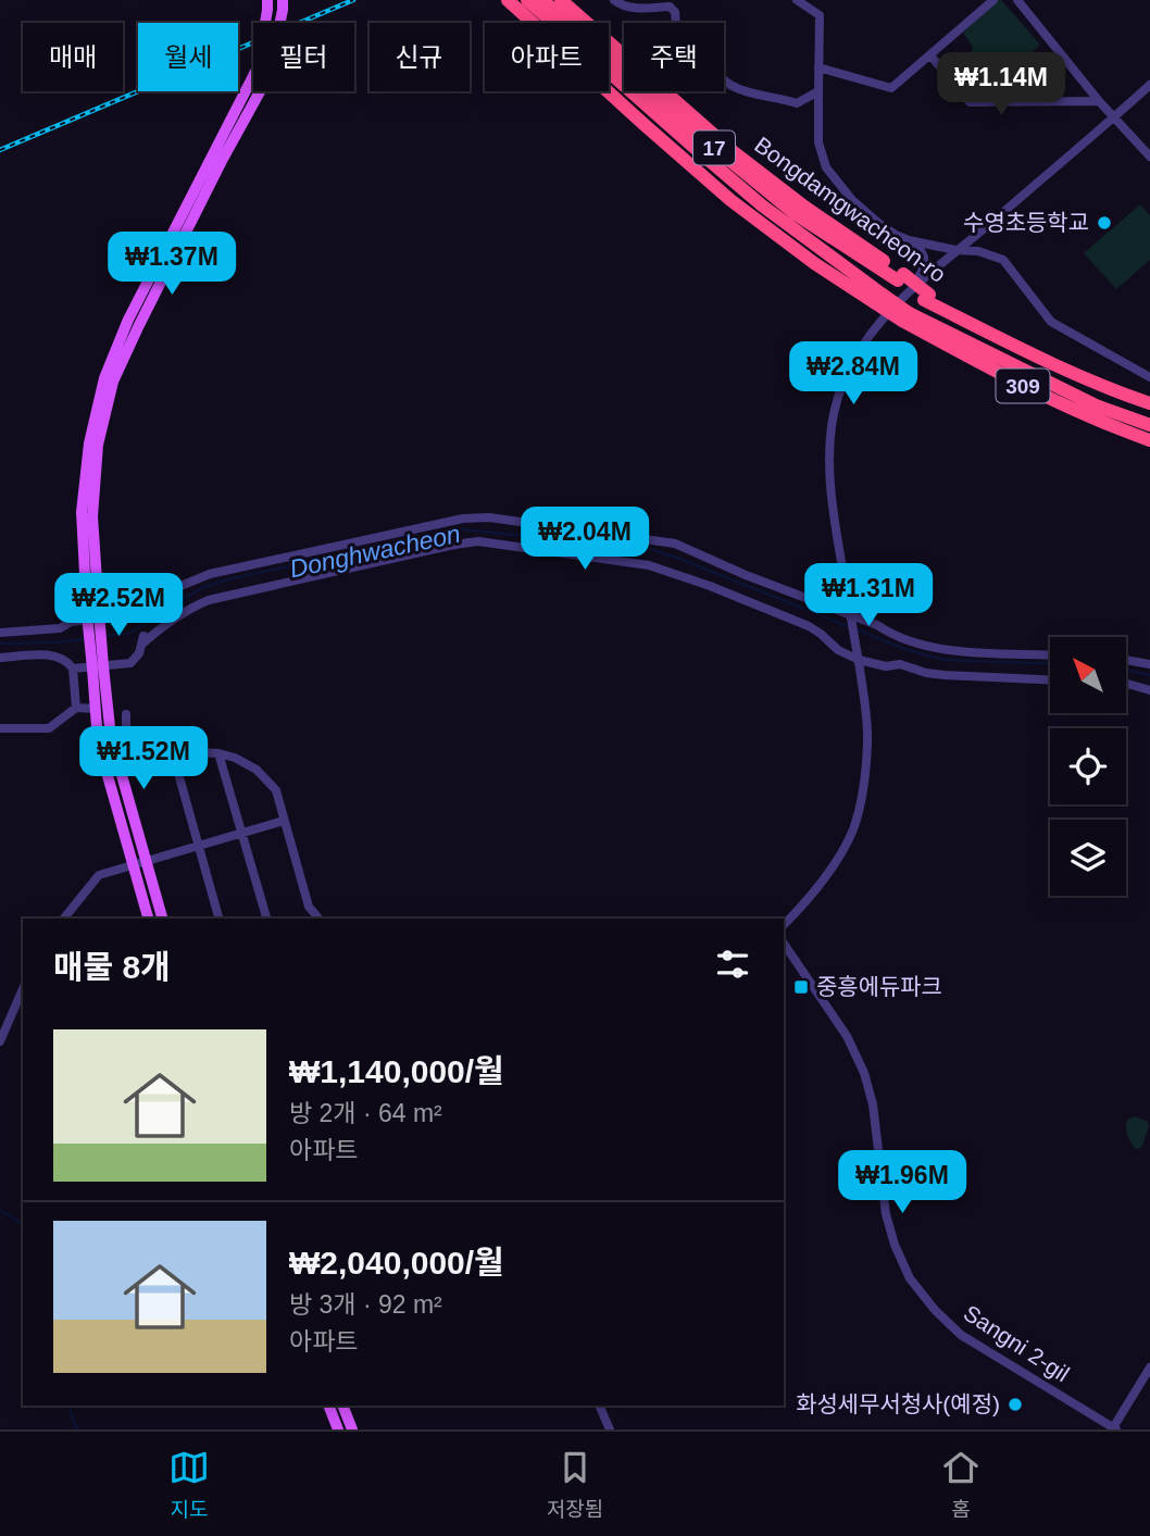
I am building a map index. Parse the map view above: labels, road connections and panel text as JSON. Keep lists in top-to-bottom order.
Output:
{
  "streets": {
    "highway": ["17", "Bongdamgwacheon-ro", "309"],
    "street": ["Sangni 2-gil"]
  },
  "crossings": [
    ["17", "Bongdamgwacheon-ro"],
    ["17", "309"]
  ],
  "water": ["Donghwacheon"],
  "places": {
    "other": ["수영초등학교", "화성세무서청사(예정)"],
    "transit": ["중흥에듀파크"]
  },
  "north": "top left",
  "page": {
    "chip": [
      "매매",
      "월세",
      "필터",
      "신규",
      "아파트",
      "주택"
    ],
    "price": [
      "₩1.14M",
      "₩1.37M",
      "₩2.84M",
      "₩2.04M",
      "₩1.31M",
      "₩2.52M",
      "₩1.52M",
      "₩1.96M"
    ],
    "heading": "매물 8개",
    "list": [
      {
        "name": "₩1,140,000/월",
        "note": "방 2개 · 64 m² · 아파트"
      },
      {
        "name": "₩2,040,000/월",
        "note": "방 3개 · 92 m² · 아파트"
      }
    ],
    "tabs": ["지도", "저장됨", "홈"]
  }
}
